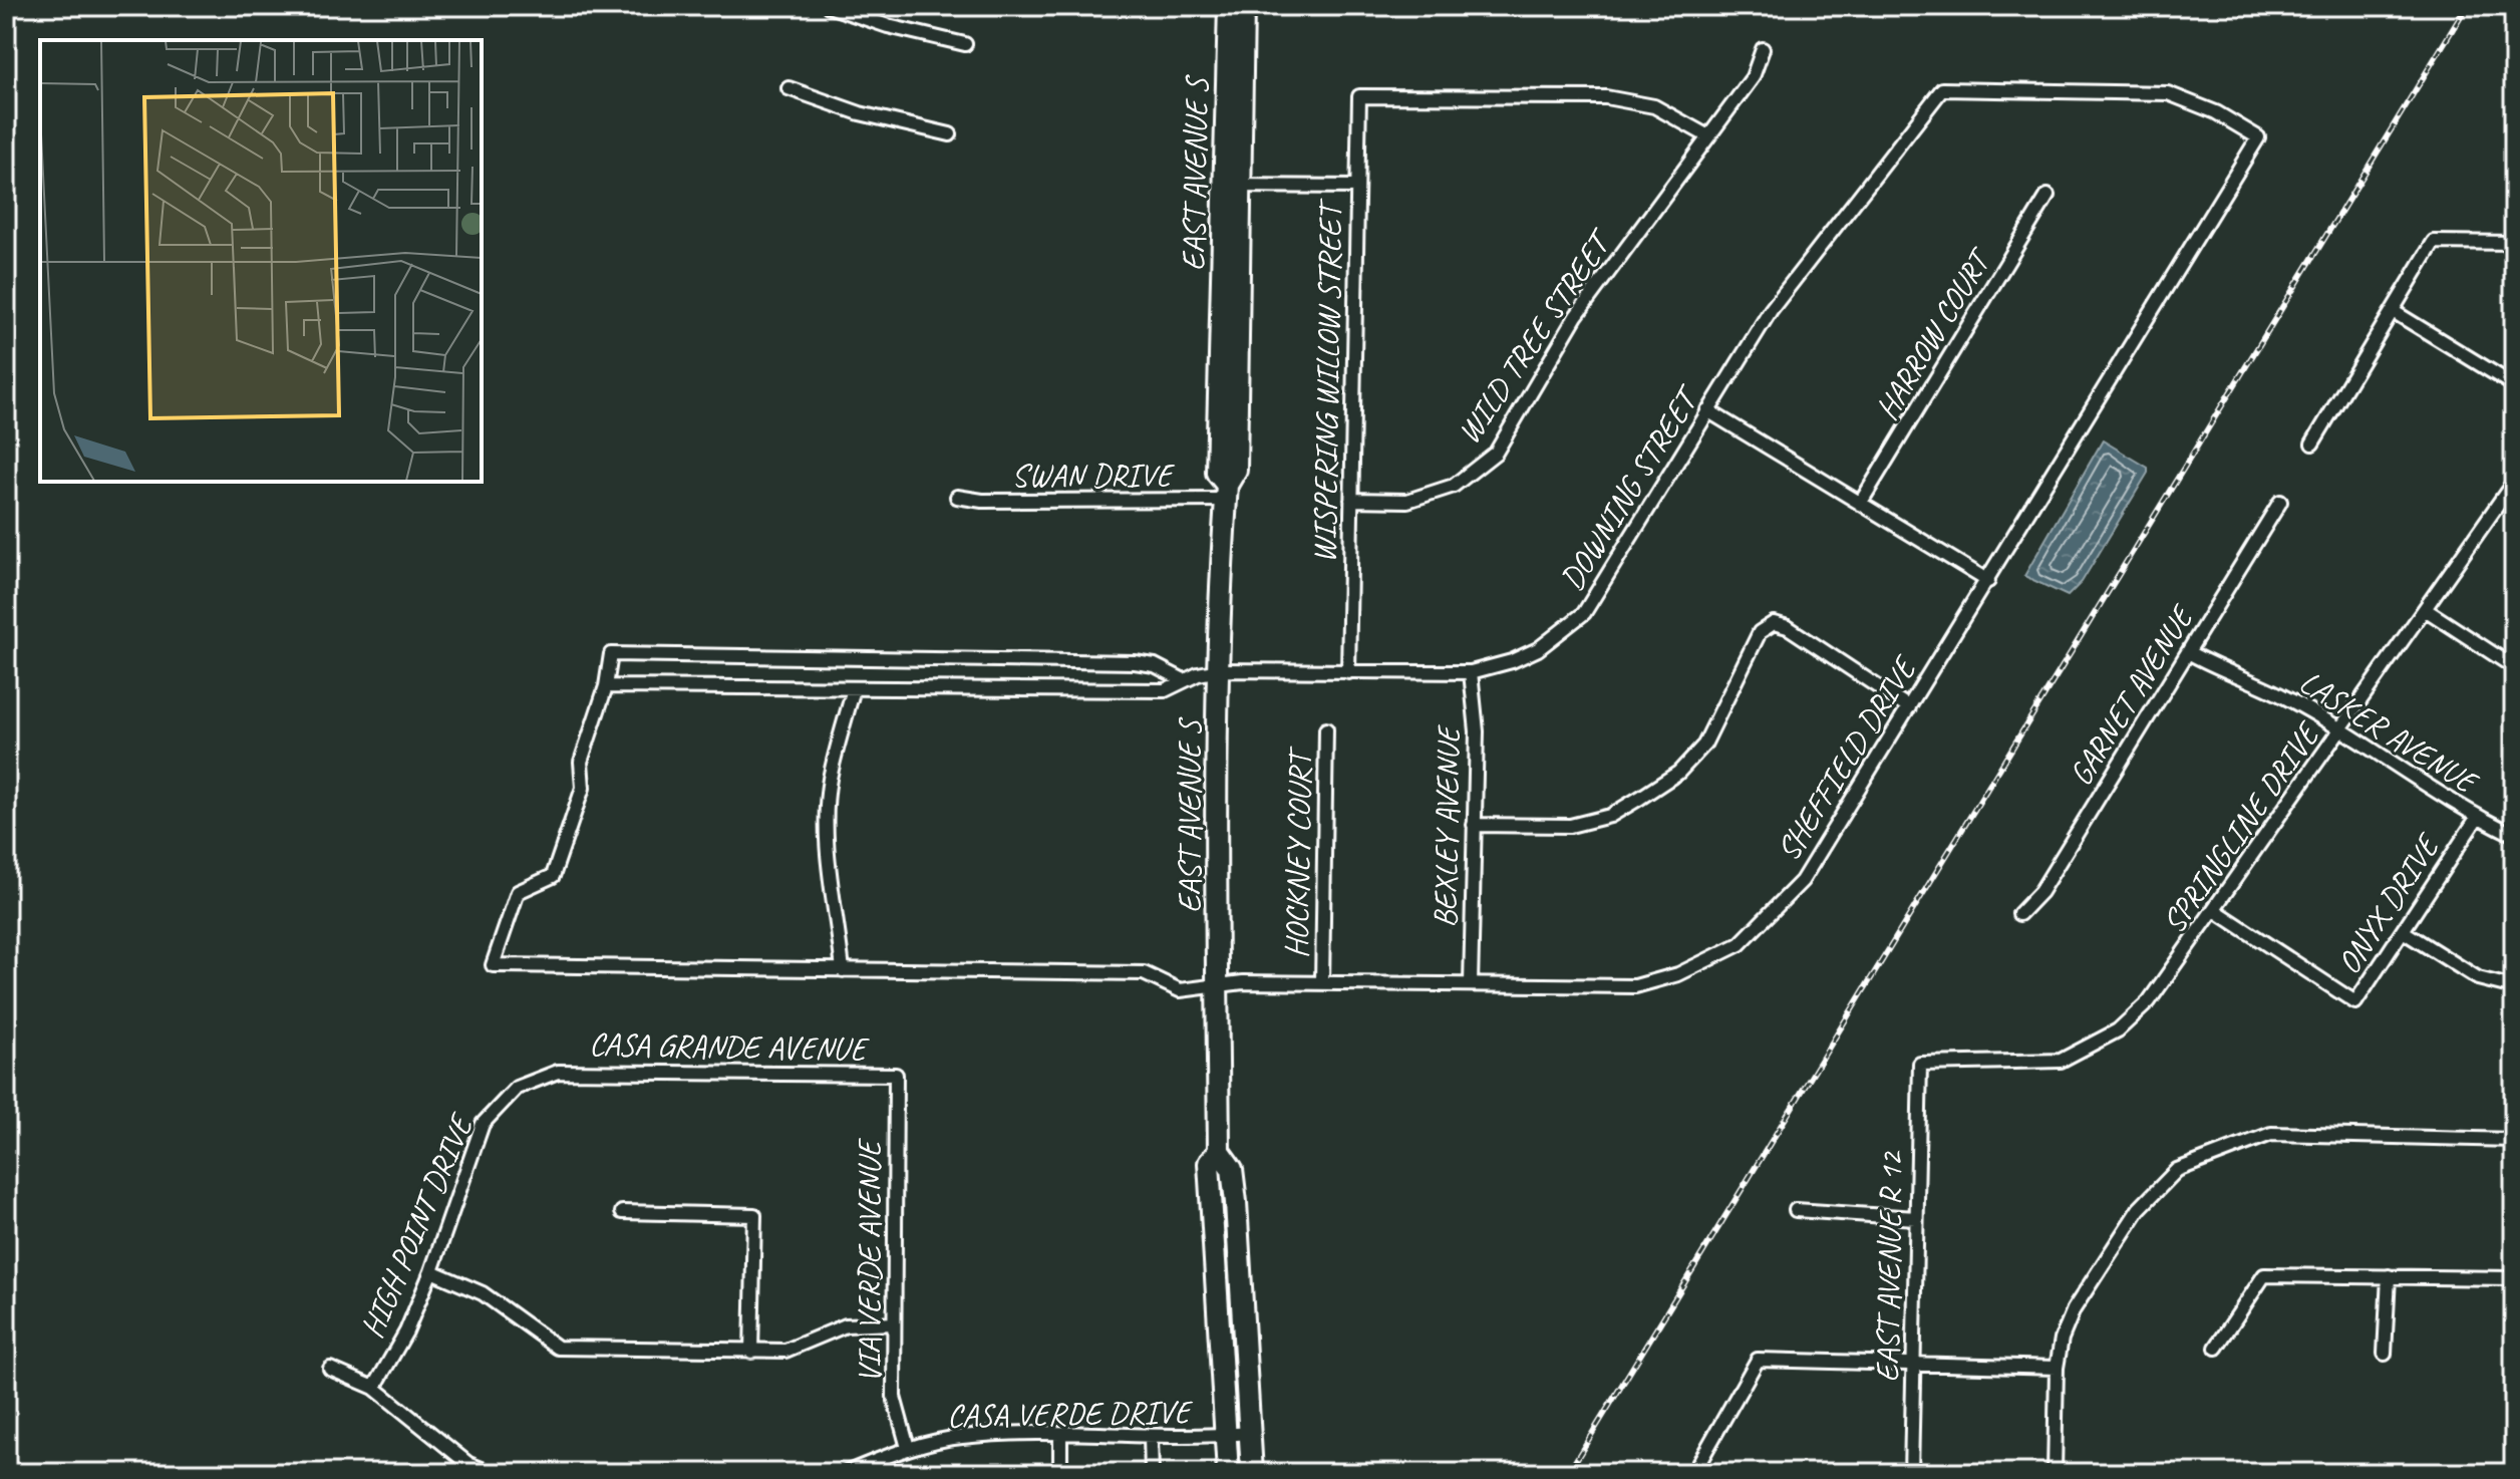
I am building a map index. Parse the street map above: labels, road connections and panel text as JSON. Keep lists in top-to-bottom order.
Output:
{
  "streets": {
    "main road": ["EAST AVENUE S"],
    "street": [
      "HARROW COURT",
      "WILD TREE STREET",
      "WISPERING WILLOW STREET",
      "SWAN DRIVE",
      "DOWNING STREET",
      "GARNET AVENUE",
      "LASKER AVENUE",
      "SHEFFIELD DRIVE",
      "BEXLEY AVENUE",
      "SPRINGLINE DRIVE",
      "HOCKNEY COURT",
      "ONYX DRIVE",
      "CASA GRANDE AVENUE",
      "HIGH POINT DRIVE",
      "VIA VERDE AVENUE",
      "EAST AVENUE R 12",
      "CASA VERDE DRIVE"
    ]
  },
  "crossings": [
    ["EAST AVENUE S", "SWAN DRIVE"],
    ["EAST AVENUE S", "DOWNING STREET"],
    ["EAST AVENUE S", "SHEFFIELD DRIVE"],
    ["EAST AVENUE S", "CASA VERDE DRIVE"],
    ["WILD TREE STREET", "WISPERING WILLOW STREET"],
    ["WISPERING WILLOW STREET", "DOWNING STREET"],
    ["DOWNING STREET", "SHEFFIELD DRIVE"],
    ["DOWNING STREET", "BEXLEY AVENUE"],
    ["GARNET AVENUE", "LASKER AVENUE"],
    ["LASKER AVENUE", "SPRINGLINE DRIVE"],
    ["LASKER AVENUE", "ONYX DRIVE"],
    ["SHEFFIELD DRIVE", "BEXLEY AVENUE"],
    ["SHEFFIELD DRIVE", "HOCKNEY COURT"],
    ["SPRINGLINE DRIVE", "ONYX DRIVE"],
    ["SPRINGLINE DRIVE", "EAST AVENUE R 12"],
    ["CASA GRANDE AVENUE", "HIGH POINT DRIVE"],
    ["CASA GRANDE AVENUE", "VIA VERDE AVENUE"],
    ["VIA VERDE AVENUE", "CASA VERDE DRIVE"]
  ]
}
